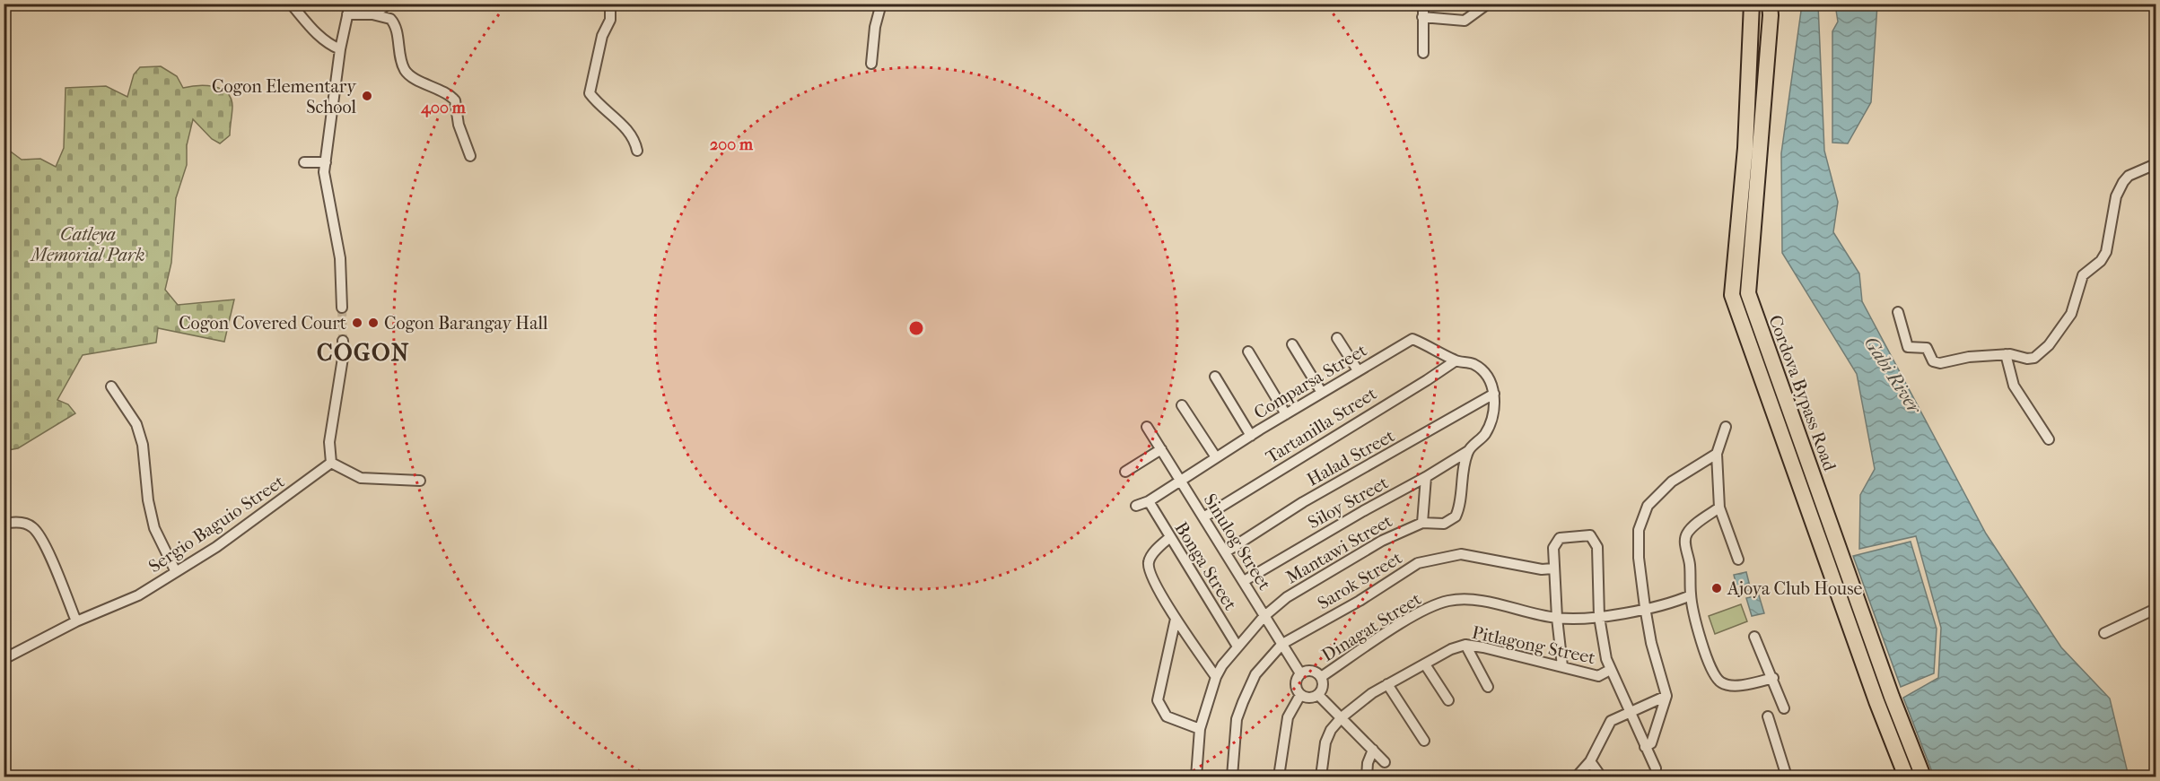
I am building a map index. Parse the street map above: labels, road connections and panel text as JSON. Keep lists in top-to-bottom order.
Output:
{
  "streets": {
    "main road": ["Cordova Bypass Road"],
    "street": [
      "Comparsa Street",
      "Tartanilla Street",
      "Halad Street",
      "Siloy Street",
      "Sergio Baguio Street",
      "Sinulog Street",
      "Mantawi Street",
      "Bonga Street",
      "Sarok Street",
      "Dinagat Street",
      "Pitlagong Street"
    ]
  },
  "crossings": [
    ["Comparsa Street", "Tartanilla Street"],
    ["Comparsa Street", "Halad Street"],
    ["Comparsa Street", "Siloy Street"],
    ["Comparsa Street", "Sinulog Street"],
    ["Comparsa Street", "Bonga Street"],
    ["Tartanilla Street", "Sinulog Street"],
    ["Halad Street", "Siloy Street"],
    ["Halad Street", "Sinulog Street"],
    ["Siloy Street", "Sinulog Street"],
    ["Siloy Street", "Mantawi Street"],
    ["Sinulog Street", "Mantawi Street"],
    ["Sinulog Street", "Sarok Street"],
    ["Sinulog Street", "Dinagat Street"],
    ["Mantawi Street", "Bonga Street"]
  ],
  "districts": ["COGON"],
  "water": ["Gabi River"],
  "parks": ["Catleya Memorial Park"],
  "places": [
    "Cogon Elementary School",
    "Cogon Covered Court",
    "Cogon Barangay Hall",
    "Ajoya Club House"
  ],
  "rings": ["400 m", "200 m"]
}
